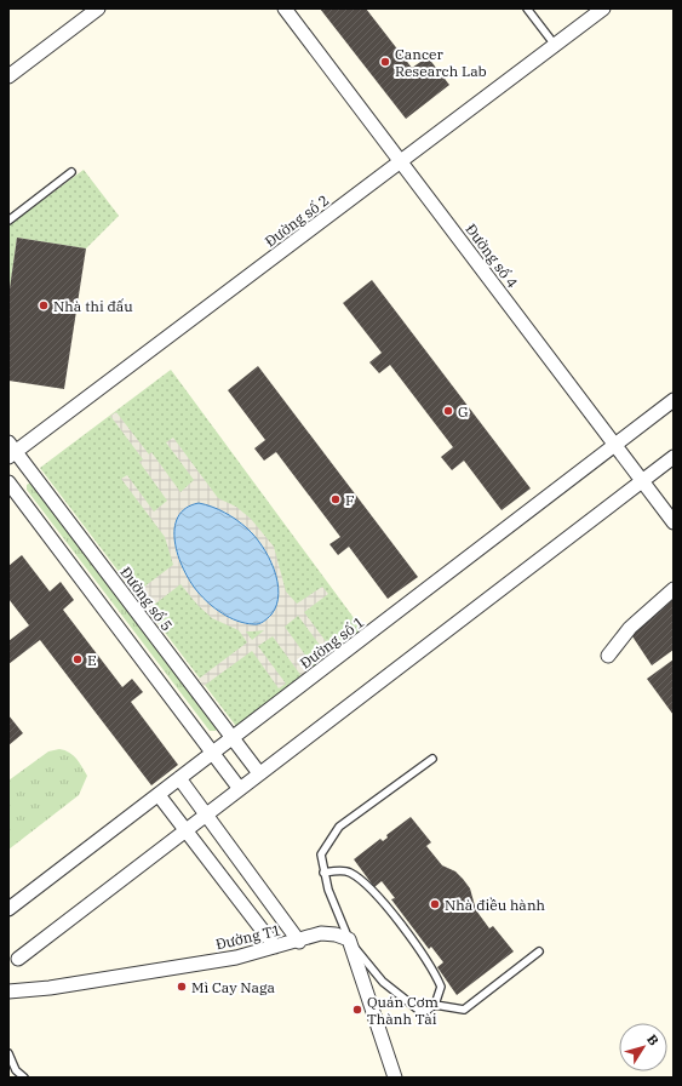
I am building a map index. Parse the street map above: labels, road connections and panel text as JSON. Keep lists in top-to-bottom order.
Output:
{
  "streets": {
    "street": [
      "Đường số 2",
      "Đường số 4",
      "Đường số 5",
      "Đường số 1",
      "Đường T1"
    ]
  },
  "crossings": [
    ["Đường số 2", "Đường số 4"],
    ["Đường số 2", "Đường số 5"],
    ["Đường số 4", "Đường số 1"],
    ["Đường số 5", "Đường số 1"]
  ],
  "places": [
    "Cancer Research Lab",
    "Nhà thi đấu",
    "G",
    "F",
    "E",
    "Nhà điều hành",
    "Mì Cay Naga",
    "Quán Cơm Thành Tài"
  ],
  "north": "top right"
}
